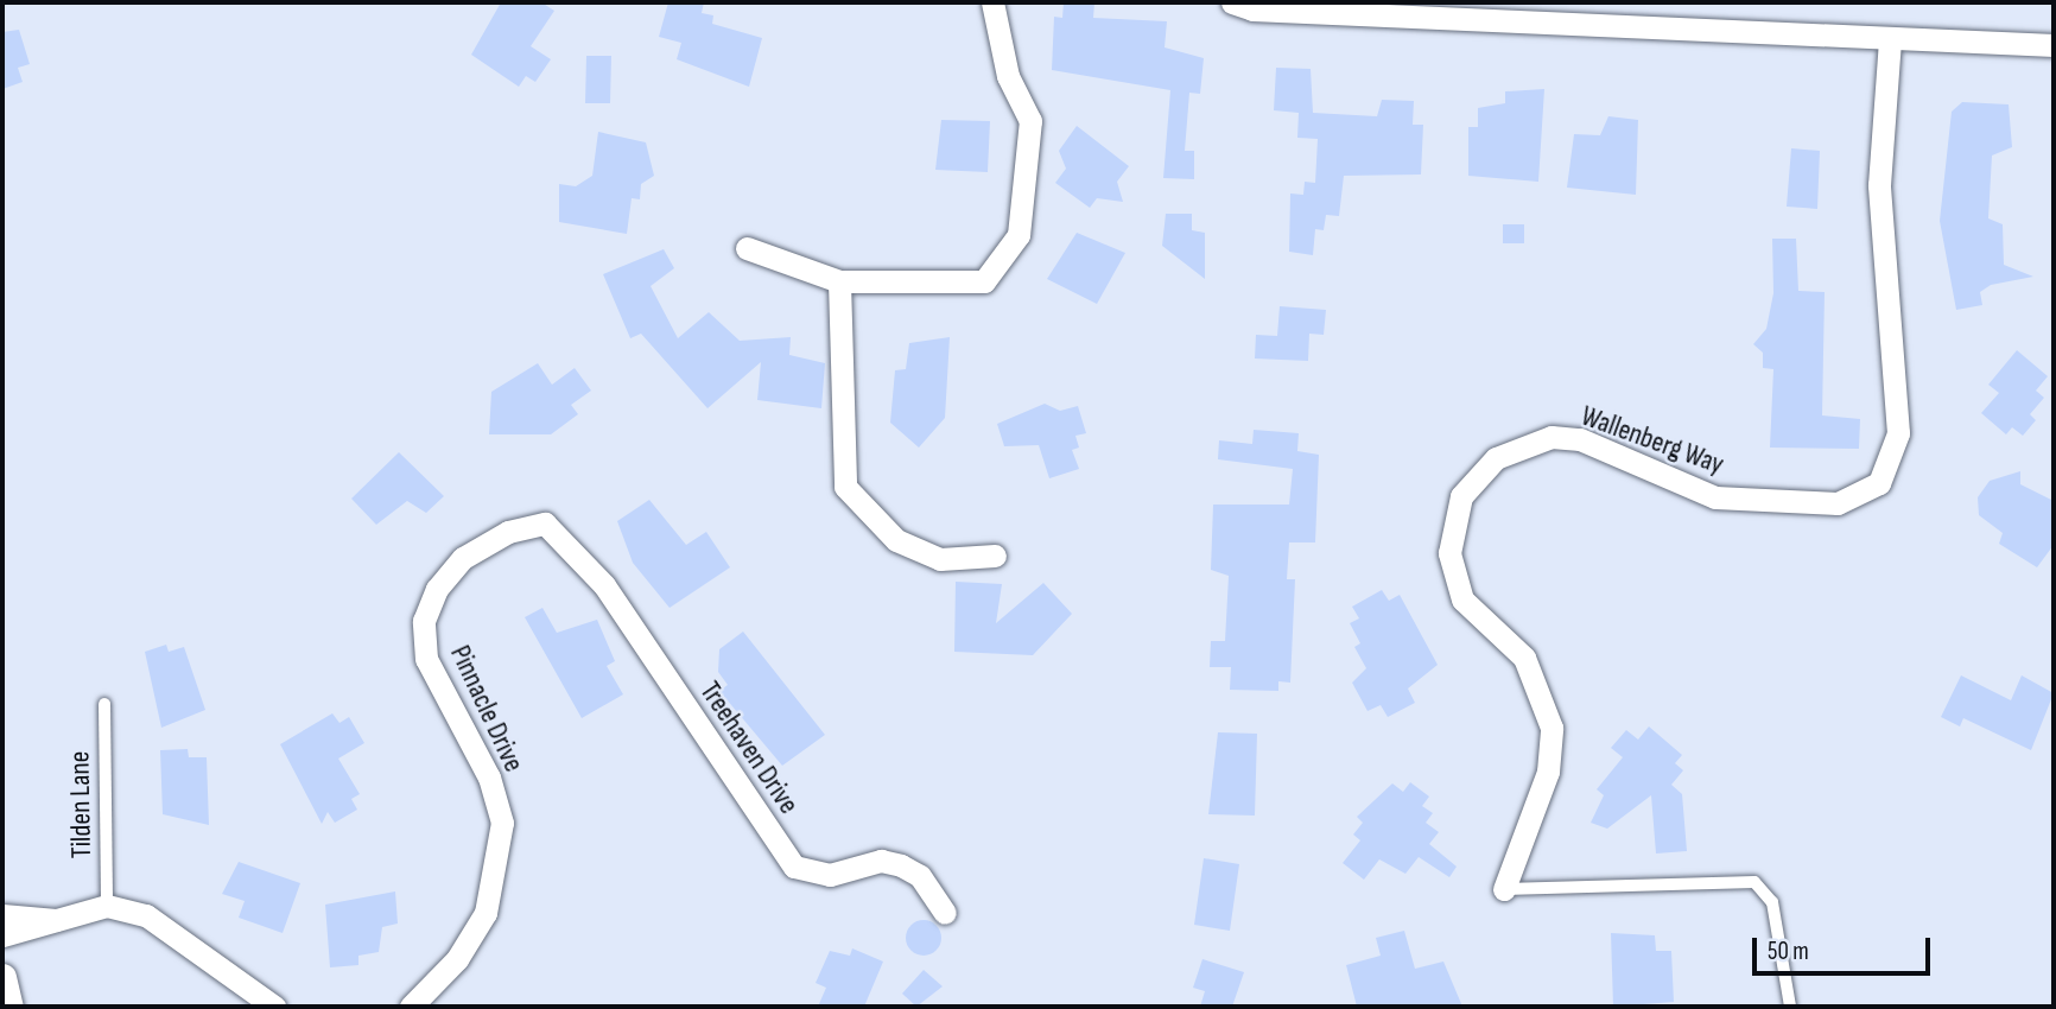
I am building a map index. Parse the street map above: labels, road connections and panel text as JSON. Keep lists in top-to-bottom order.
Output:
{
  "streets": {
    "street": ["Wallenberg Way", "Pinnacle Drive", "Treehaven Drive"],
    "lane": ["Tilden Lane"]
  },
  "crossings": [
    ["Pinnacle Drive", "Treehaven Drive"]
  ],
  "scale_bar": "50 m"
}
